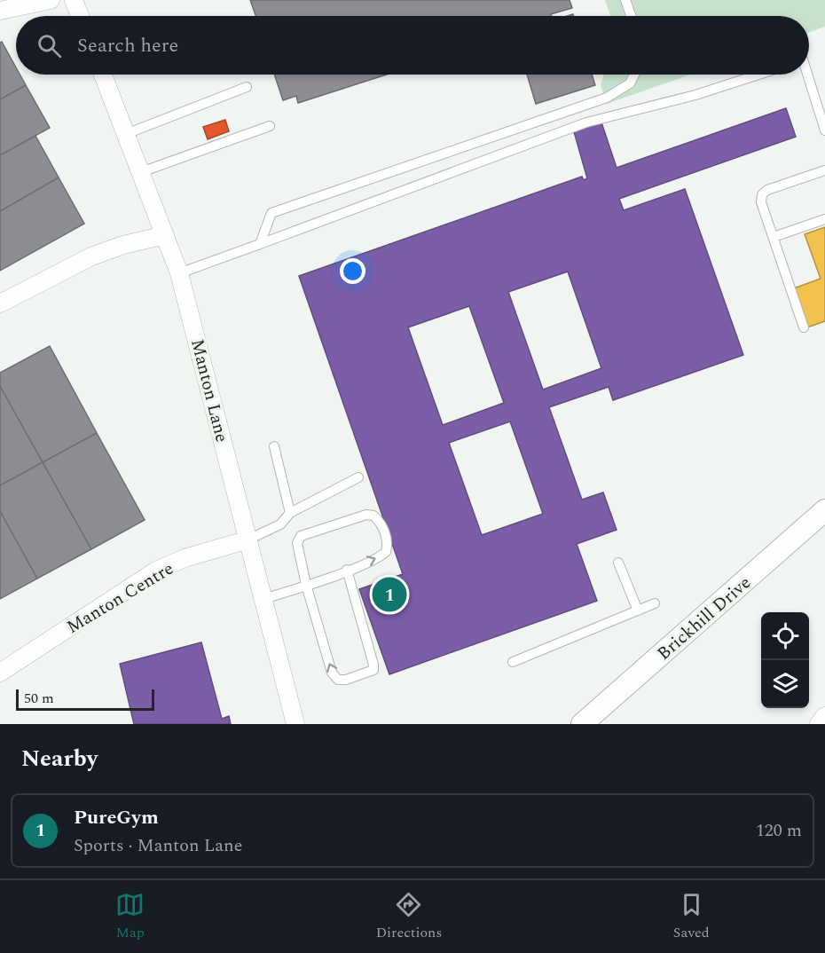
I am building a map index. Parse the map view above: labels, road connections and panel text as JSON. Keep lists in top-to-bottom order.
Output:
{
  "streets": {
    "street": ["Manton Lane", "Manton Centre", "Brickhill Drive"]
  },
  "crossings": [
    ["Manton Lane", "Manton Centre"]
  ],
  "scale_bar": "50 m",
  "page": {
    "search": "Search here",
    "pins": "1",
    "scale": "50 m",
    "heading": "Nearby",
    "list": [
      {
        "mark": "1",
        "name": "PureGym",
        "note": "Sports · Manton Lane",
        "value": "120 m"
      }
    ],
    "nav": ["Map", "Directions", "Saved"]
  }
}
